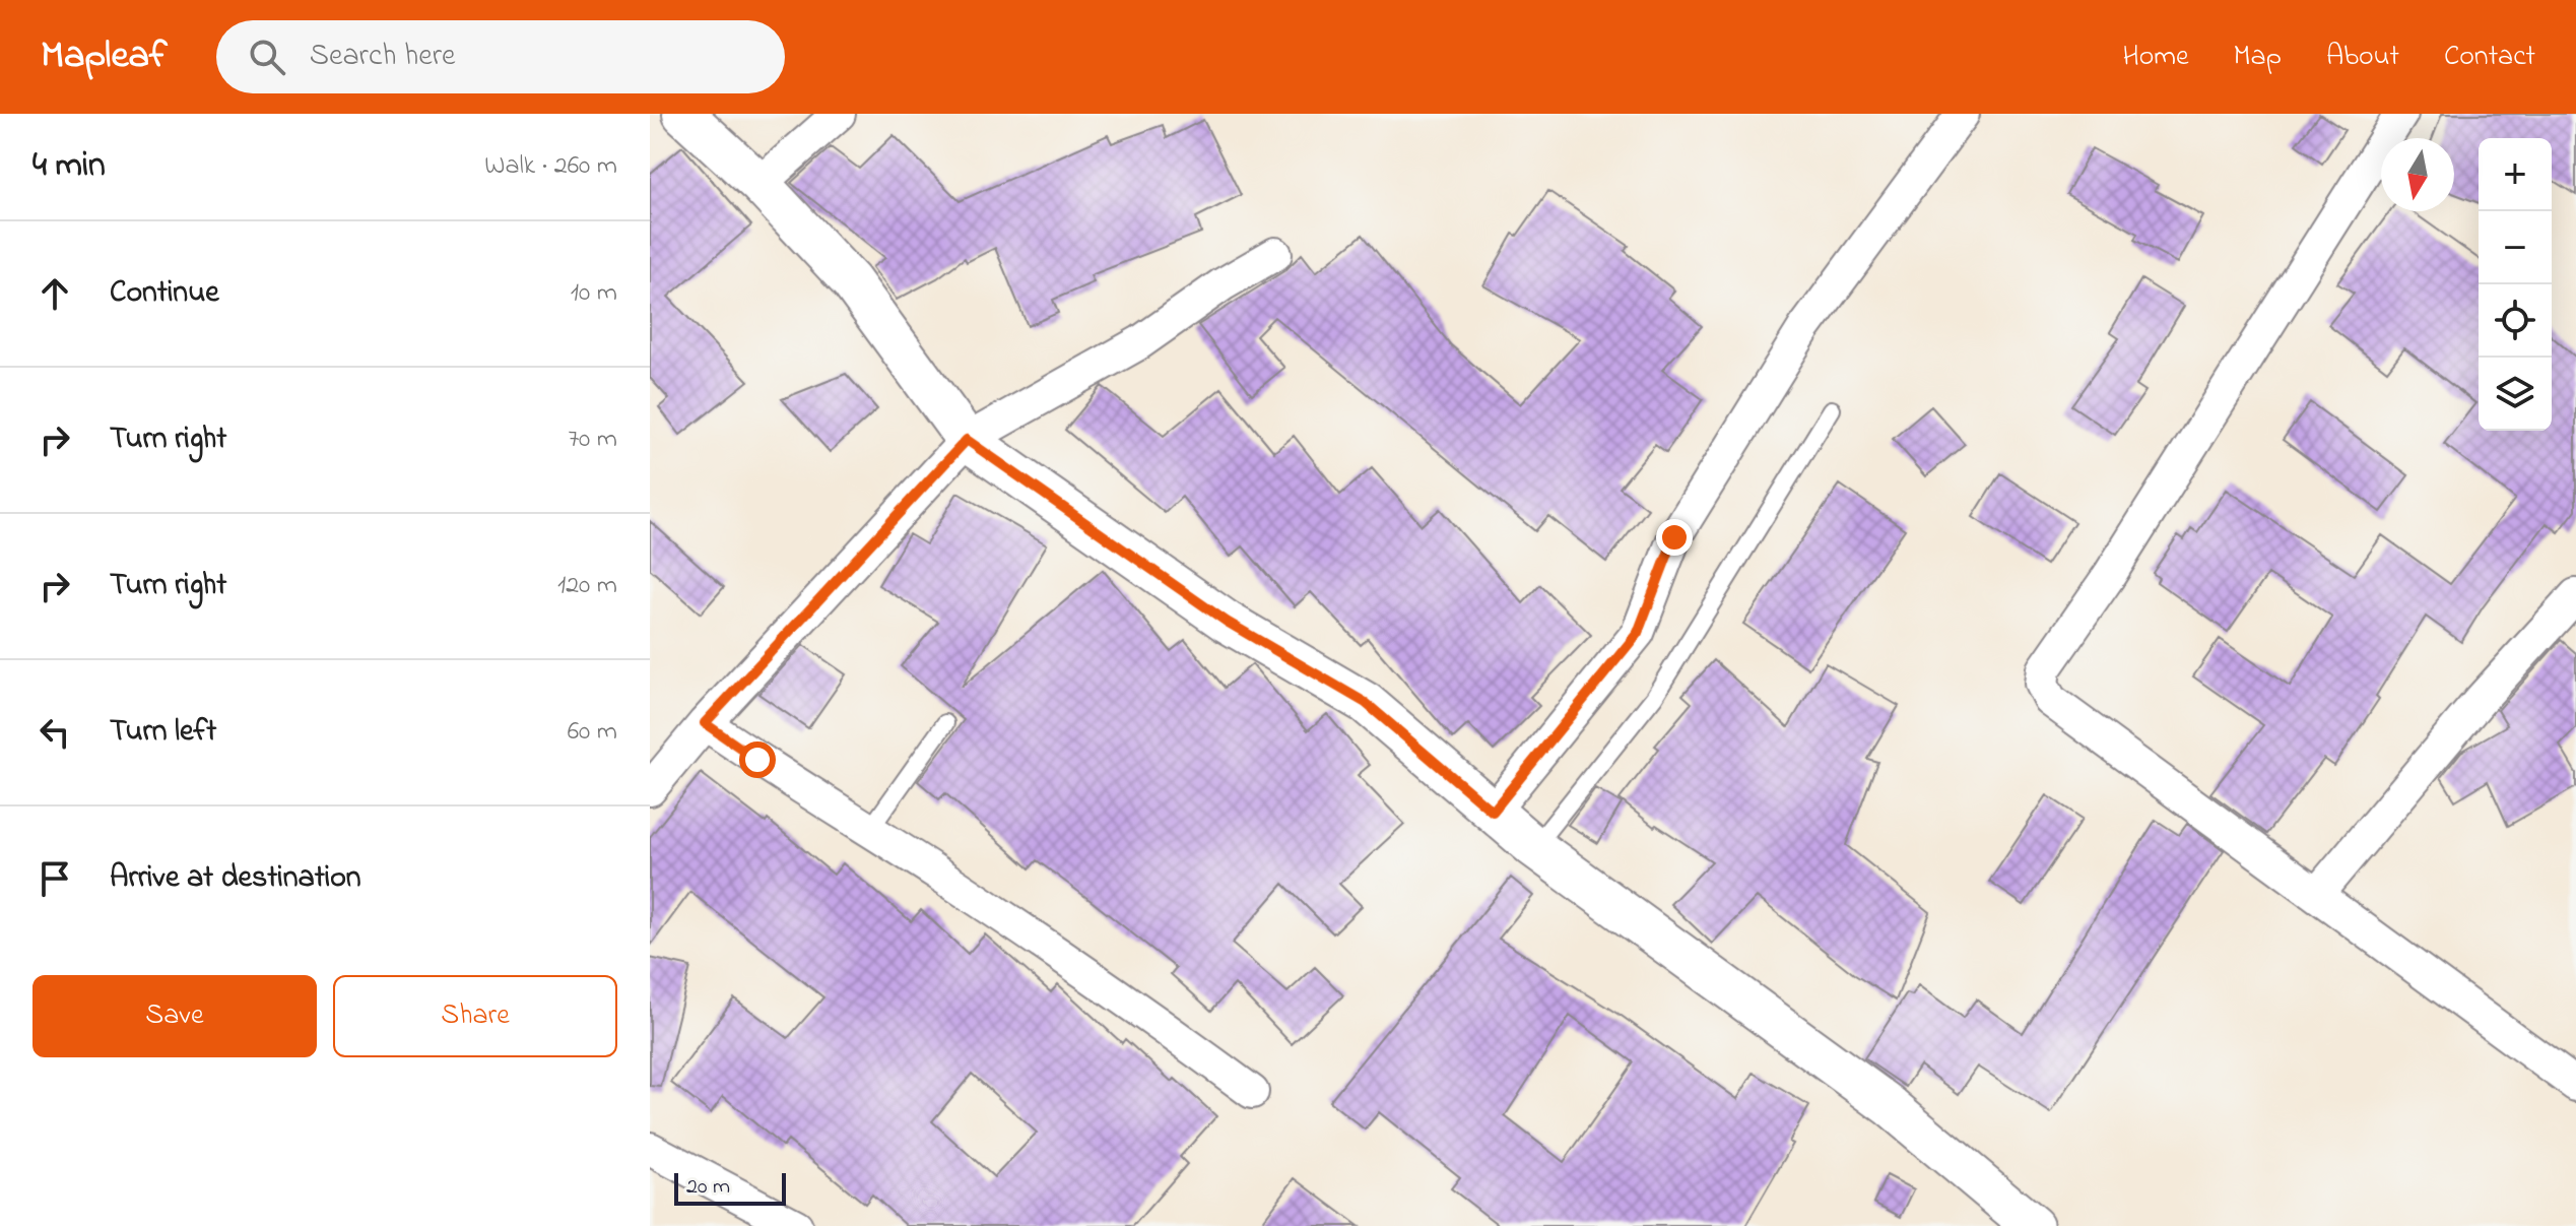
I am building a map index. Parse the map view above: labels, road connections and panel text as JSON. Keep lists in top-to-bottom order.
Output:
{
  "scale_bar": "20 m",
  "north": "bottom",
  "page": {
    "header": "Mapleaf",
    "search": "Search here",
    "nav": [
      "Home",
      "Map",
      "About",
      "Contact"
    ],
    "heading": ["4 min", "Walk · 260 m"],
    "map_buttons": ["+", "−"],
    "list": [
      ["Continue", "10 m"],
      ["Turn right", "70 m"],
      ["Turn right", "120 m"],
      ["Turn left", "60 m"],
      "Arrive at destination"
    ],
    "buttons": ["Save", "Share"],
    "scale": "20 m"
  }
}
